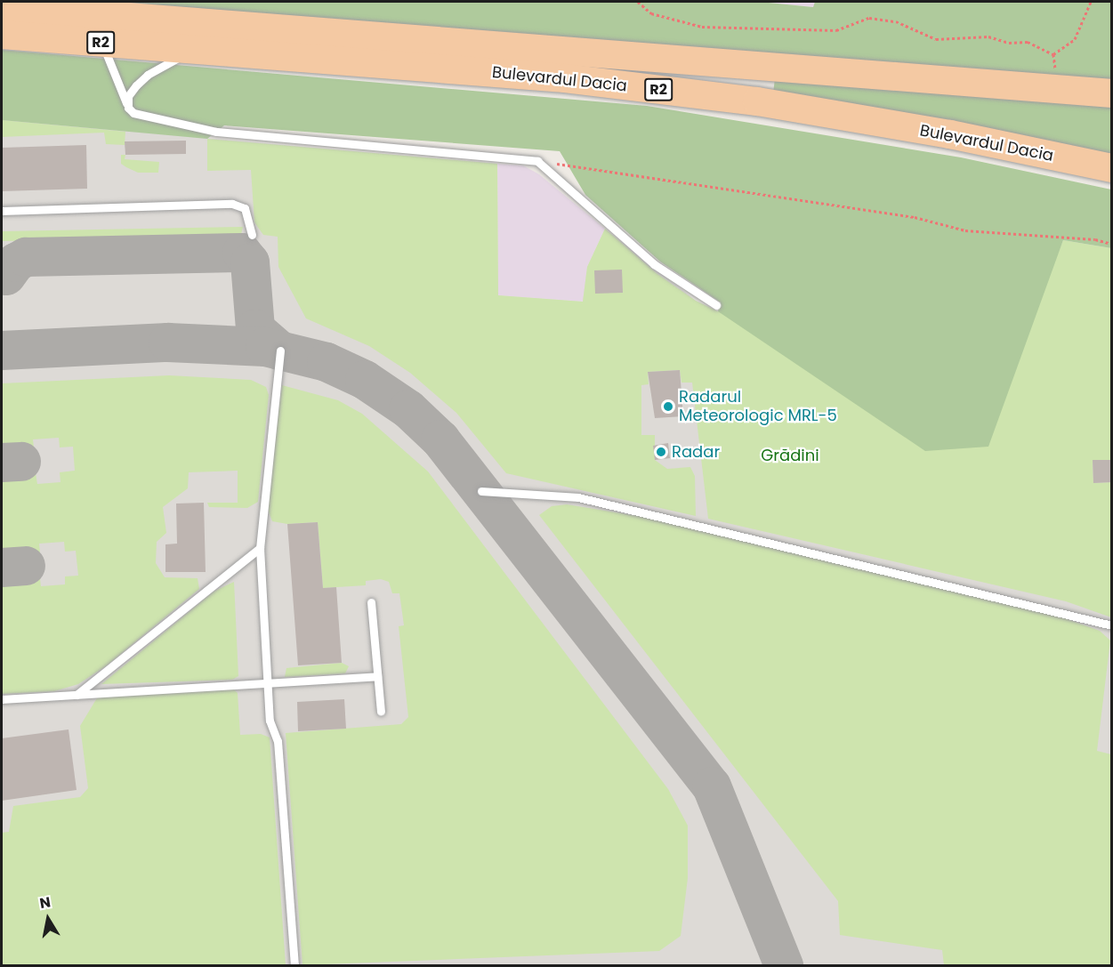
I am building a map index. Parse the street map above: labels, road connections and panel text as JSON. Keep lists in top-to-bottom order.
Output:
{
  "streets": {
    "main road": ["R2", "Bulevardul Dacia"]
  },
  "parks": ["Grădini"],
  "places": ["Radarul Meteorologic MRL-5", "Radar"],
  "north": "top"
}
